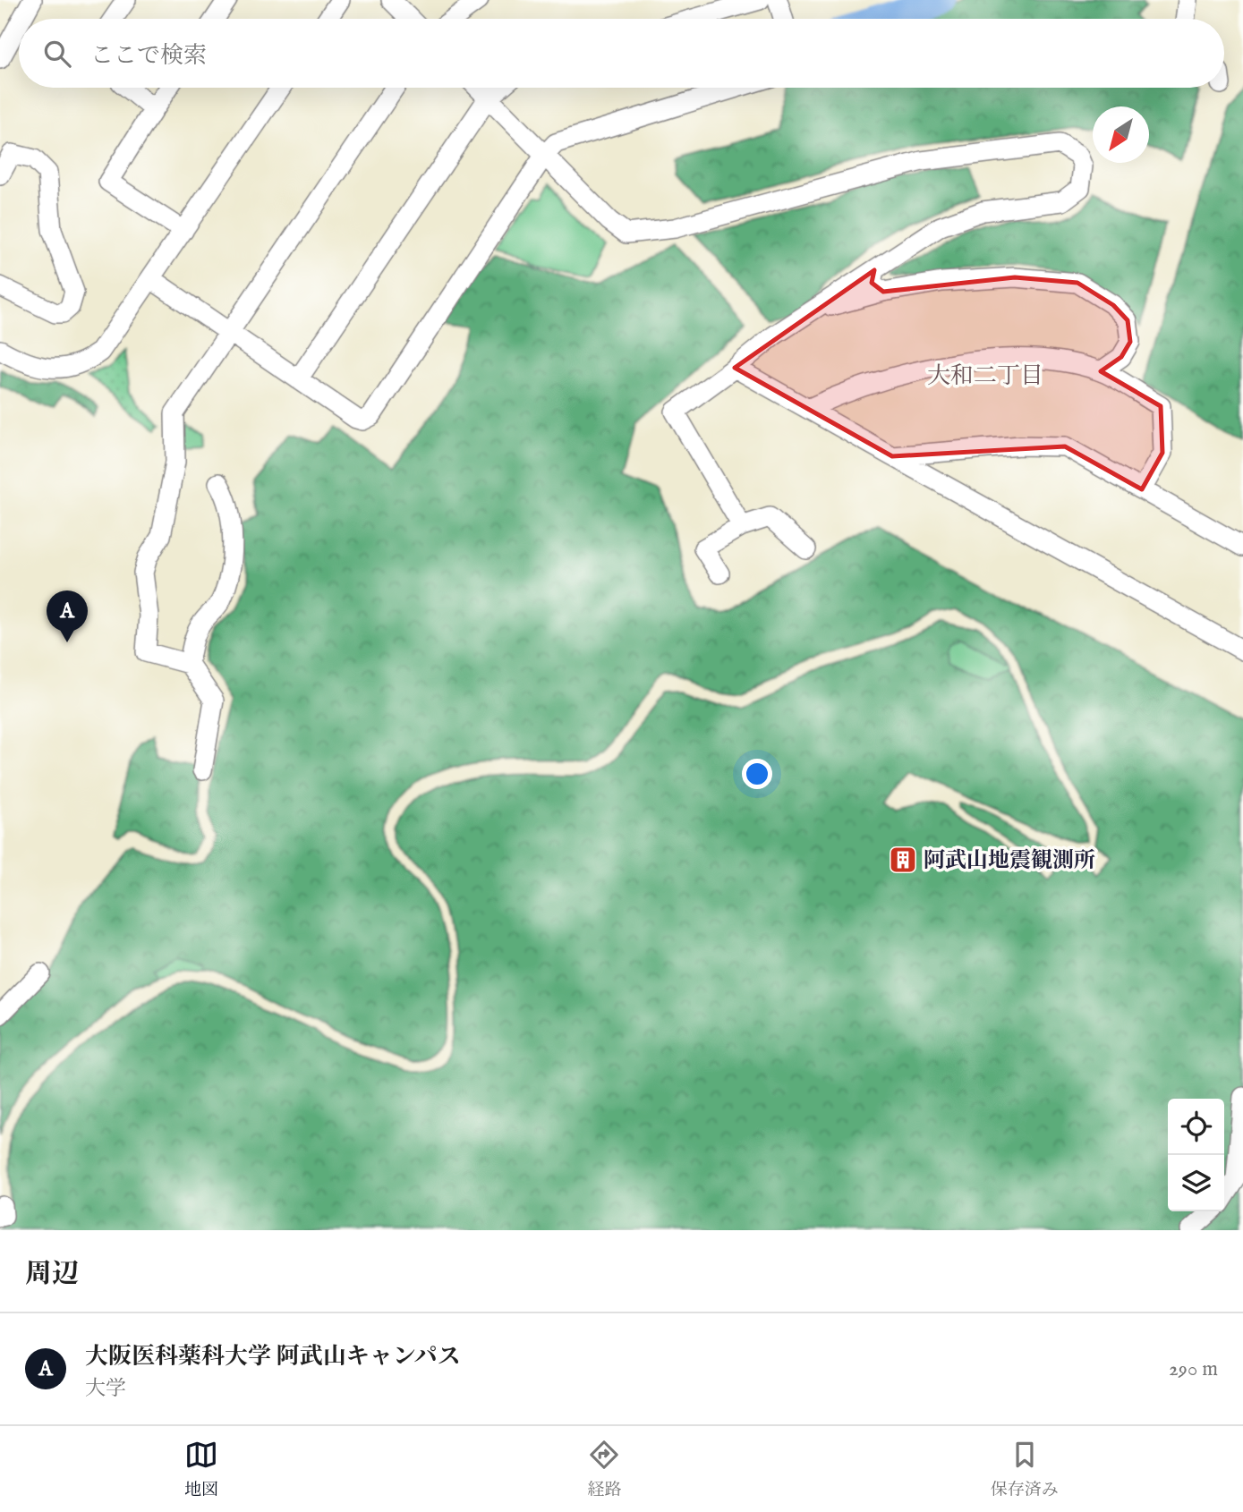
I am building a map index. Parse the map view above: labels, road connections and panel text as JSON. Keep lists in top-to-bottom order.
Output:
{
  "districts": ["大和二丁目"],
  "places": {
    "building": ["阿武山地震観測所"]
  },
  "north": "bottom left",
  "page": {
    "search": "ここで検索",
    "pins": "A",
    "heading": "周辺",
    "list": [
      {
        "mark": "A",
        "name": "大阪医科薬科大学 阿武山キャンパス",
        "note": "大学",
        "value": "290 m"
      }
    ],
    "nav": ["地図", "経路", "保存済み"]
  }
}
